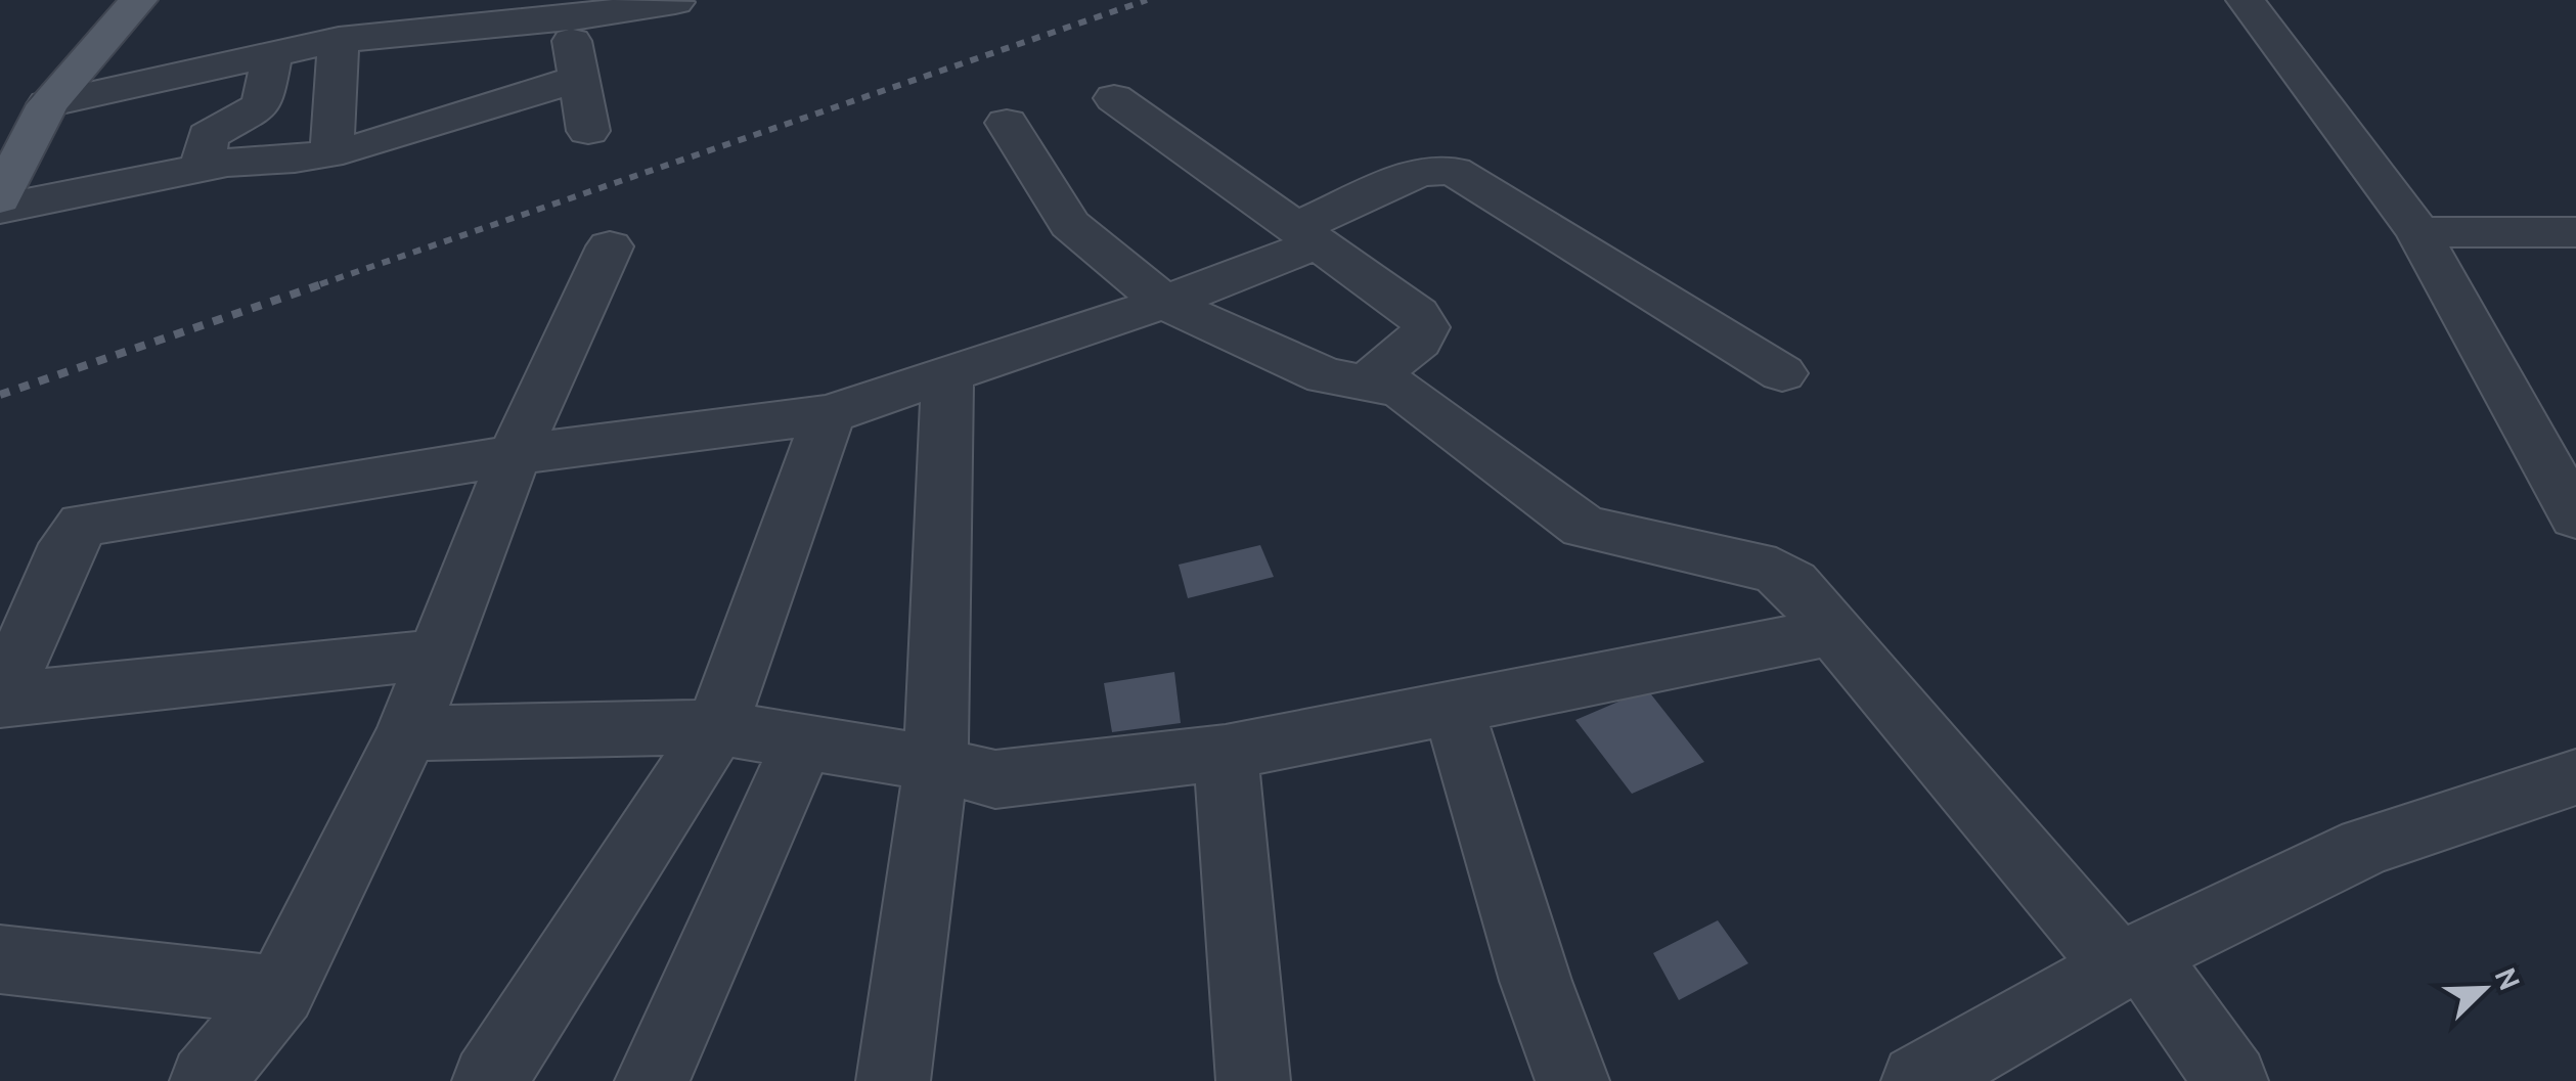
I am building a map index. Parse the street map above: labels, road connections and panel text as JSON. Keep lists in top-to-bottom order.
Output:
{
  "north": "top right"
}
